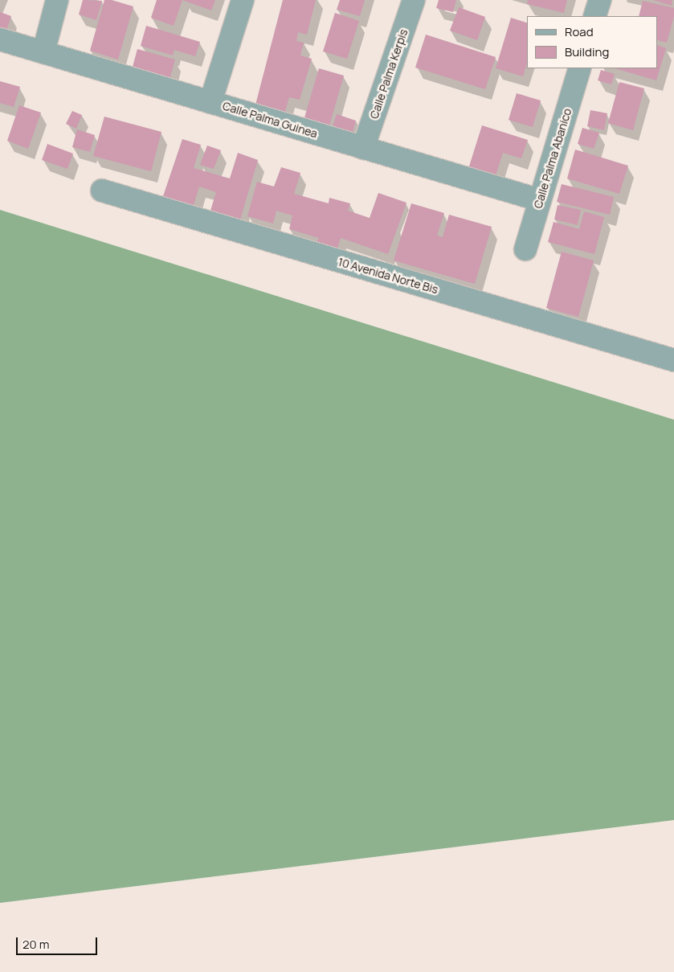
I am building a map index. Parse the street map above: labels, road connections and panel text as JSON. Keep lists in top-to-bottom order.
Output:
{
  "streets": {
    "street": [
      "Calle Palma Kerpis",
      "Calle Palma Guinea",
      "Calle Palma Abanico",
      "10 Avenida Norte Bis"
    ]
  },
  "crossings": [
    ["Calle Palma Kerpis", "Calle Palma Guinea"],
    ["Calle Palma Guinea", "Calle Palma Abanico"]
  ],
  "legend": ["Road", "Building"],
  "scale_bar": "20 m"
}
